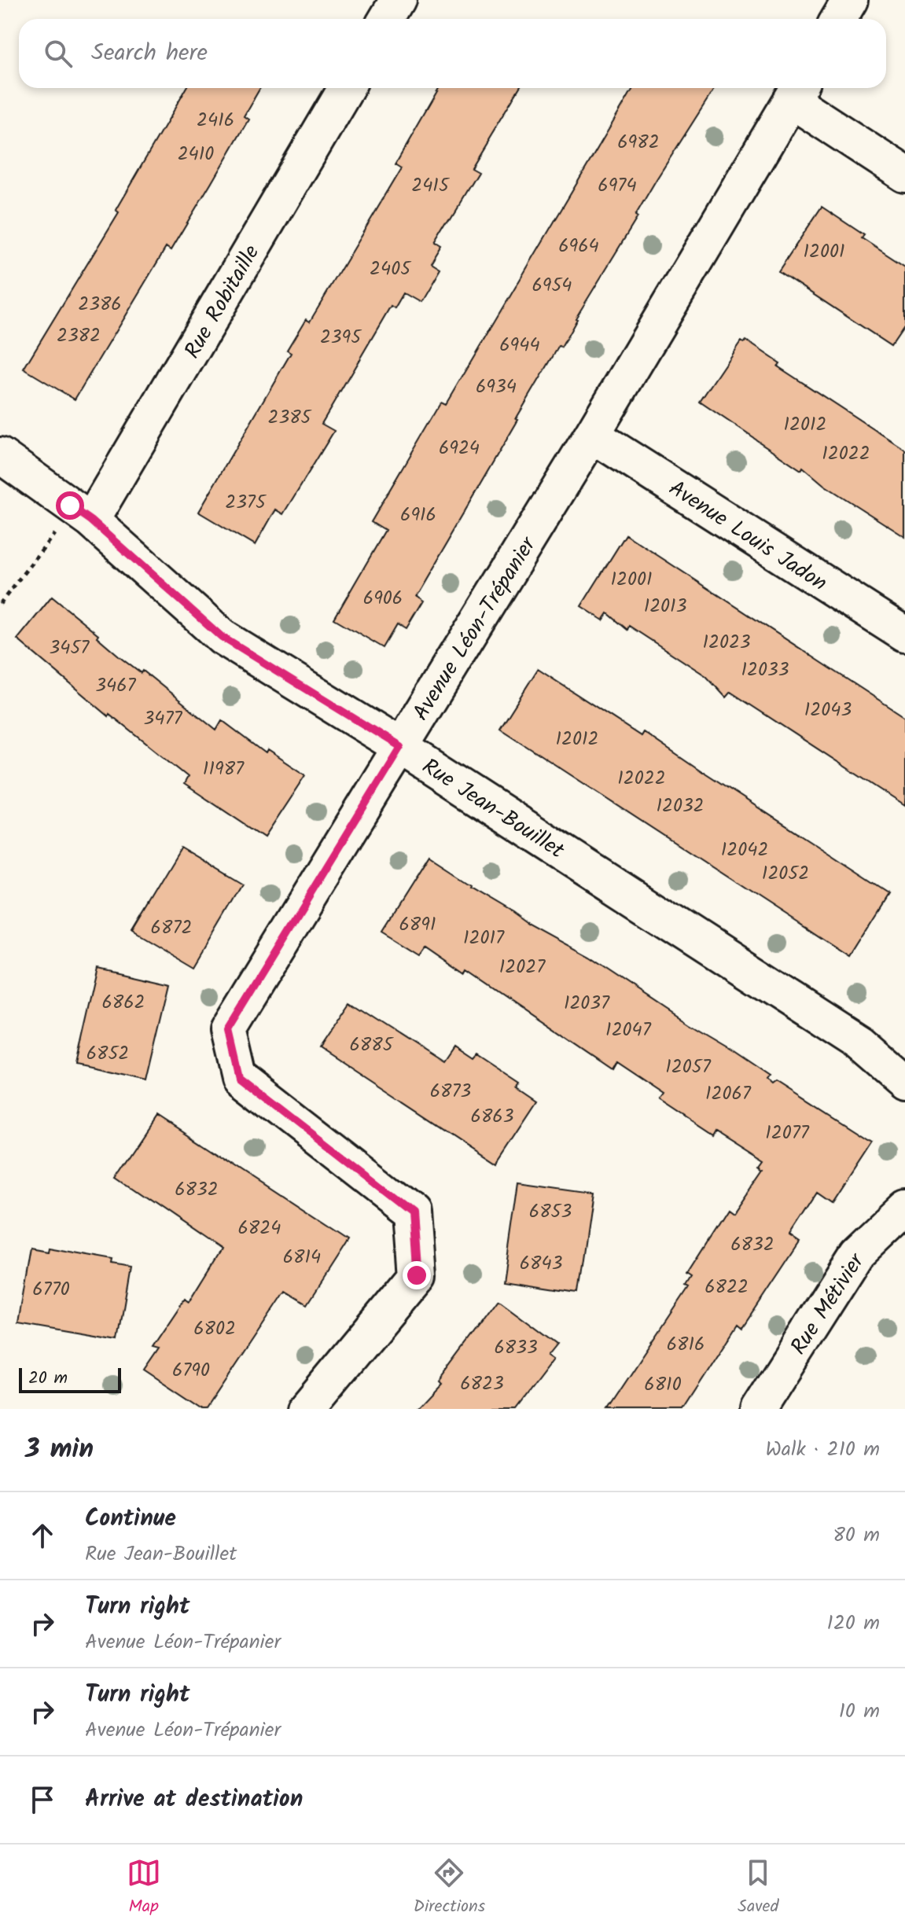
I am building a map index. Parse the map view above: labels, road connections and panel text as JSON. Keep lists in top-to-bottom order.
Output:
{
  "streets": {
    "street": [
      "Rue Robitaille",
      "Avenue Louis Jadon",
      "Avenue Léon-Trépanier",
      "Rue Jean-Bouillet",
      "Rue Métivier"
    ]
  },
  "crossings": [
    ["Rue Robitaille", "Rue Jean-Bouillet"],
    ["Avenue Louis Jadon", "Avenue Léon-Trépanier"],
    ["Avenue Léon-Trépanier", "Rue Jean-Bouillet"]
  ],
  "house_numbers": [
    "2416",
    "6982",
    "2410",
    "2415",
    "6974",
    "6964",
    "12001",
    "2405",
    "6954",
    "2386",
    "2382",
    "2395",
    "6944",
    "6934",
    "2385",
    "12012",
    "6924",
    "12022",
    "2375",
    "6916",
    "12001",
    "6906",
    "12013",
    "12023",
    "3457",
    "12033",
    "3467",
    "12043",
    "3477",
    "12012",
    "11987",
    "12022",
    "12032",
    "12042",
    "12052",
    "6891",
    "6872",
    "12017",
    "12027",
    "6862",
    "12037",
    "12047",
    "6885",
    "6852",
    "12057",
    "6873",
    "12067",
    "6863",
    "12077",
    "6832",
    "6853",
    "6824",
    "6832",
    "6814",
    "6843",
    "6822",
    "6770",
    "6802",
    "6816",
    "6833",
    "6790",
    "6823",
    "6810"
  ],
  "scale_bar": "20 m",
  "page": {
    "search": "Search here",
    "scale": "20 m",
    "heading": ["3 min", "Walk · 210 m"],
    "list": [
      ["Continue", "Rue Jean-Bouillet", "80 m"],
      ["Turn right", "Avenue Léon-Trépanier", "120 m"],
      ["Turn right", "Avenue Léon-Trépanier", "10 m"],
      "Arrive at destination"
    ],
    "nav": ["Map", "Directions", "Saved"]
  }
}
